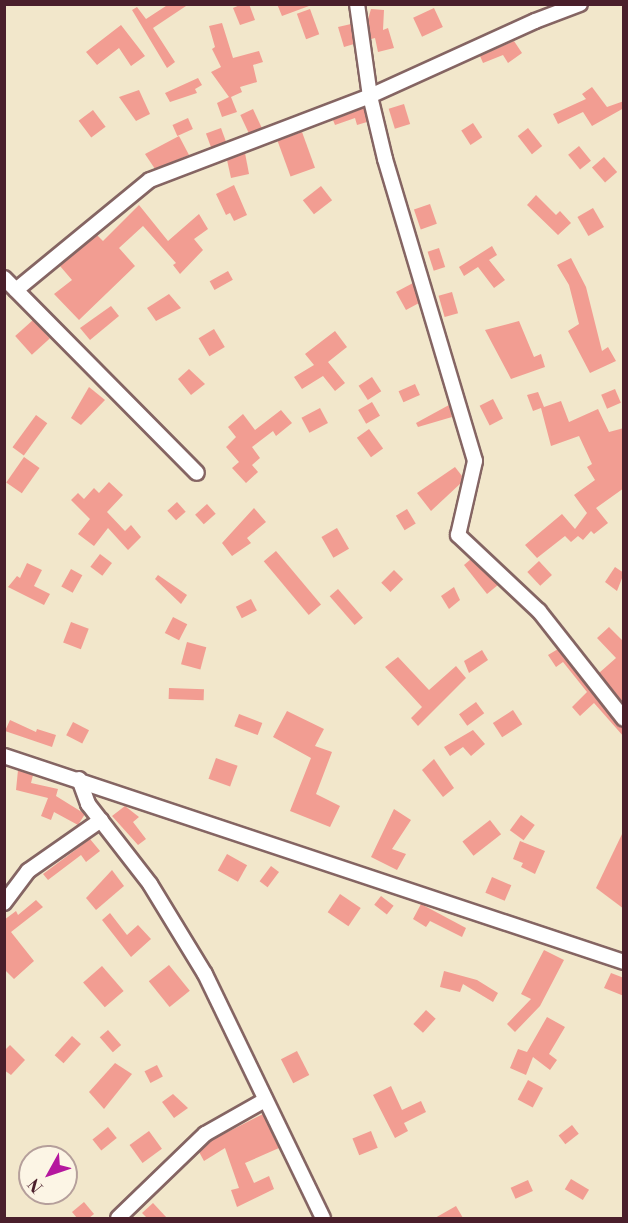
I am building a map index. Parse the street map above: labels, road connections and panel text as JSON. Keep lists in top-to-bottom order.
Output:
{
  "north": "bottom left"
}
